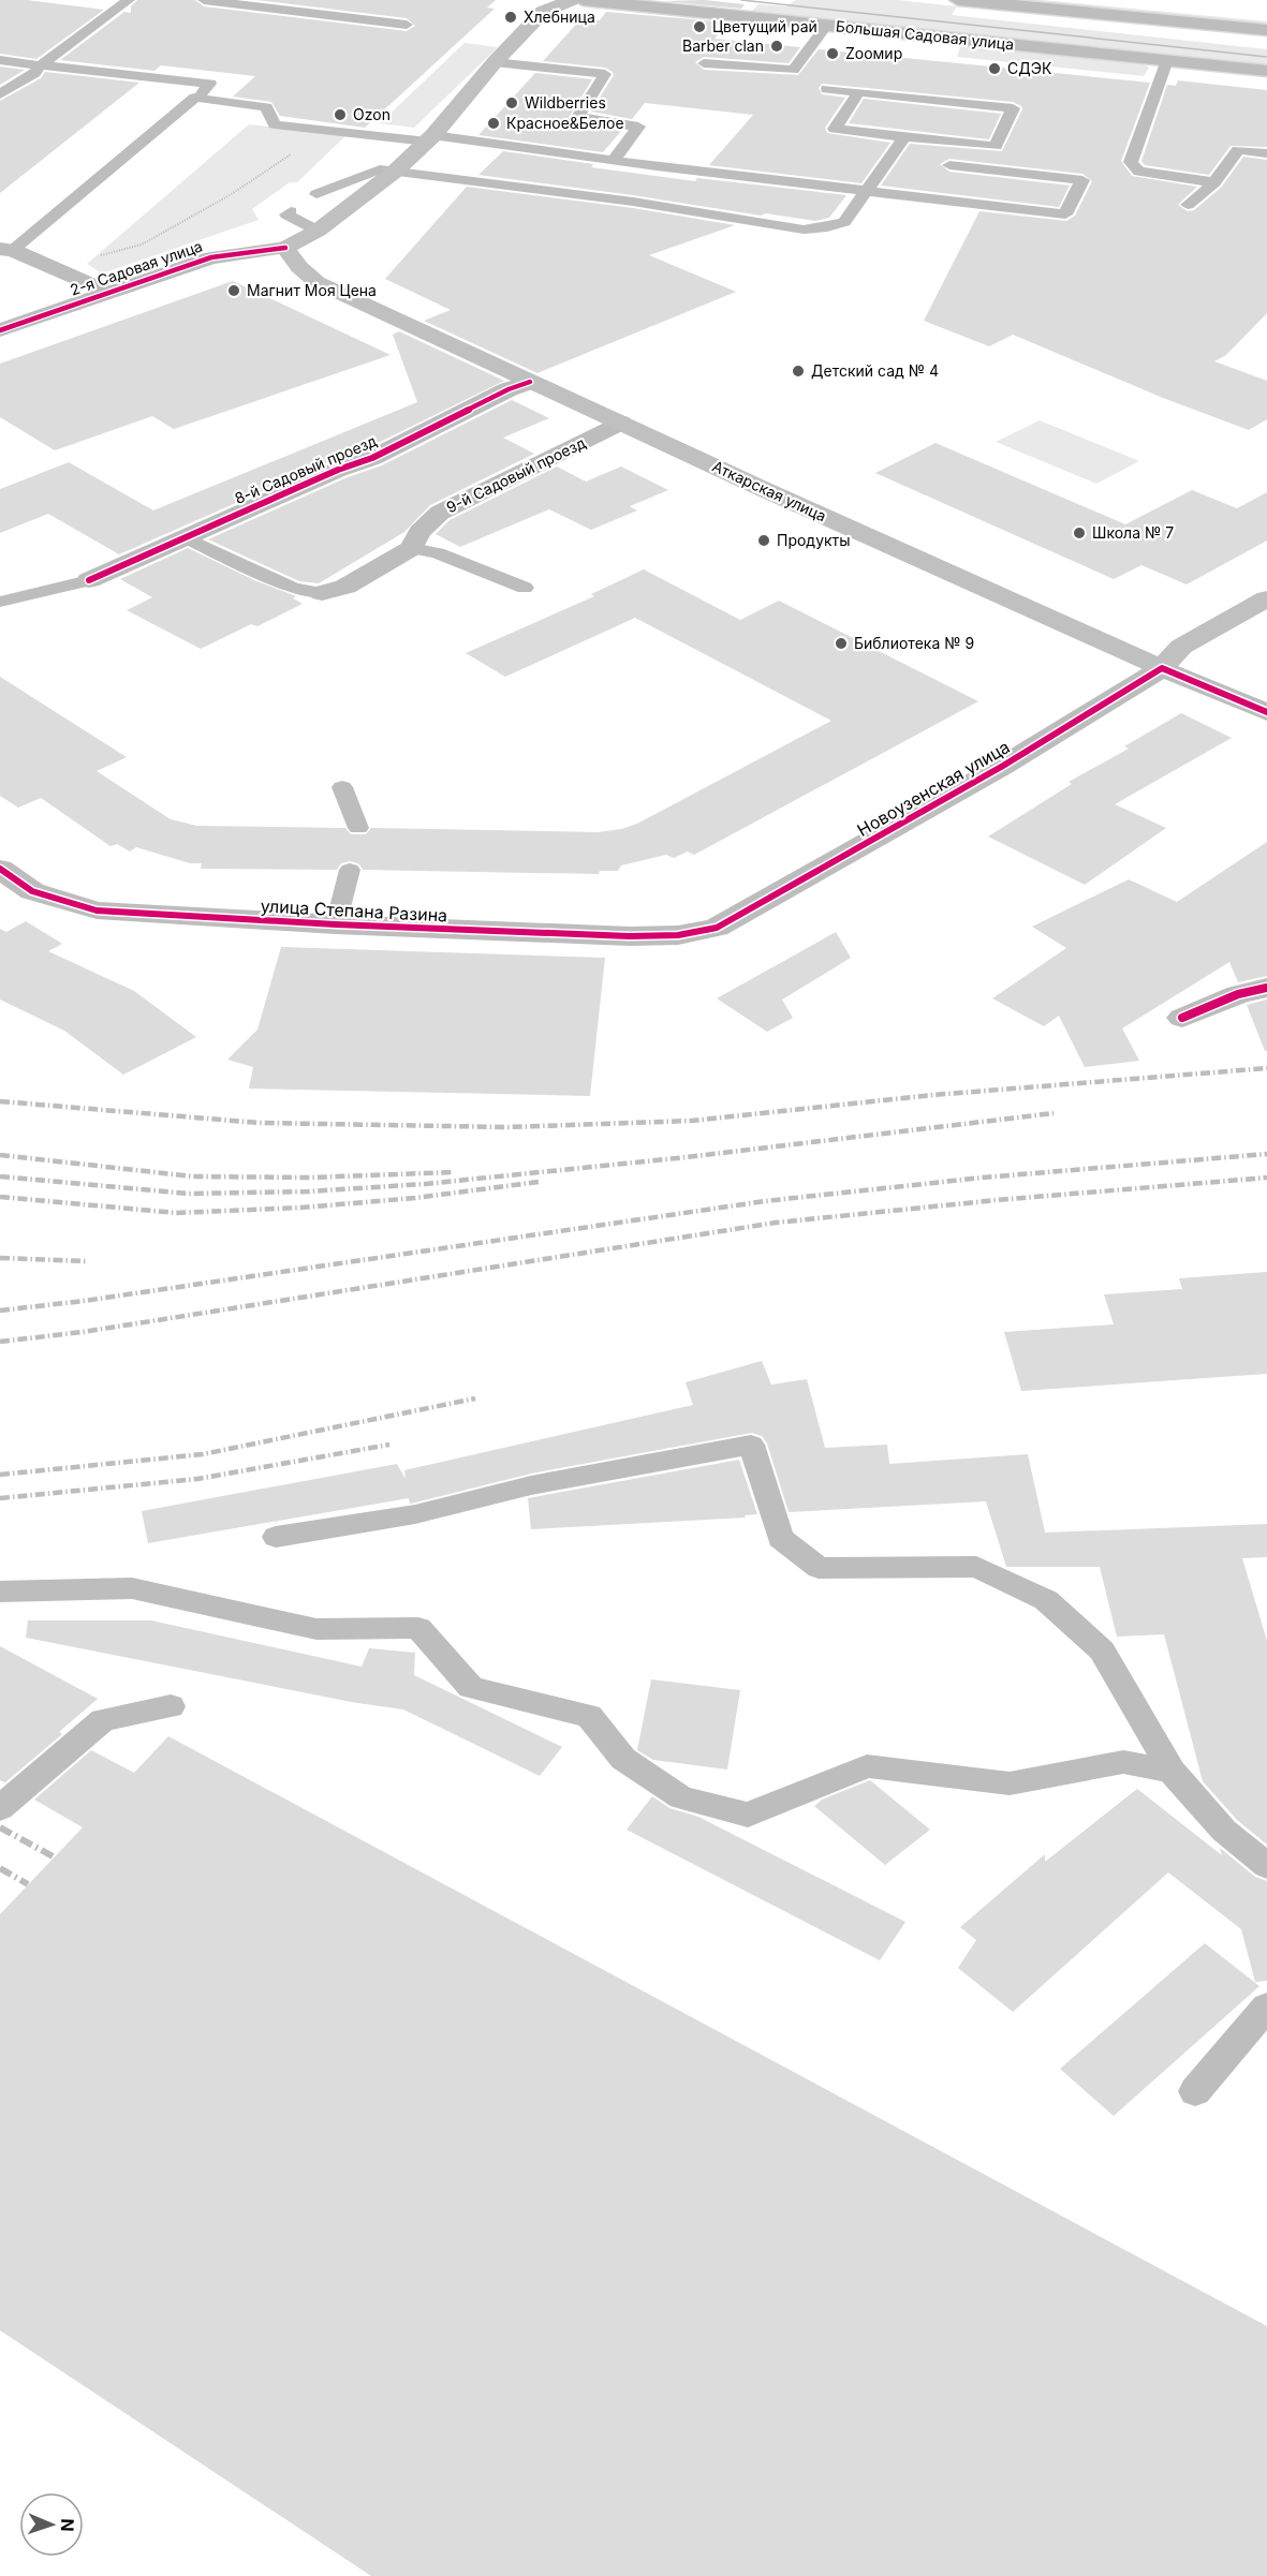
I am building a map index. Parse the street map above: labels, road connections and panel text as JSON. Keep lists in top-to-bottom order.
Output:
{
  "streets": {
    "main road": ["2-я Садовая улица", "Аткарская улица", "Новоузенская улица"],
    "street": [
      "Большая Садовая улица",
      "8-й Садовый проезд",
      "9-й Садовый проезд",
      "улица Степана Разина"
    ]
  },
  "crossings": [
    ["2-я Садовая улица", "Аткарская улица"],
    ["8-й Садовый проезд", "Аткарская улица"],
    ["9-й Садовый проезд", "Аткарская улица"],
    ["Аткарская улица", "Новоузенская улица"],
    ["Новоузенская улица", "улица Степана Разина"]
  ],
  "places": [
    "Хлебница",
    "Цветущий рай",
    "Barber clan",
    "Zooмир",
    "СДЭК",
    "Wildberries",
    "Ozon",
    "Красное&Белое",
    "Магнит Моя Цена",
    "Детский сад № 4",
    "Школа № 7",
    "Продукты",
    "Библиотека № 9"
  ],
  "north": "right"
}
